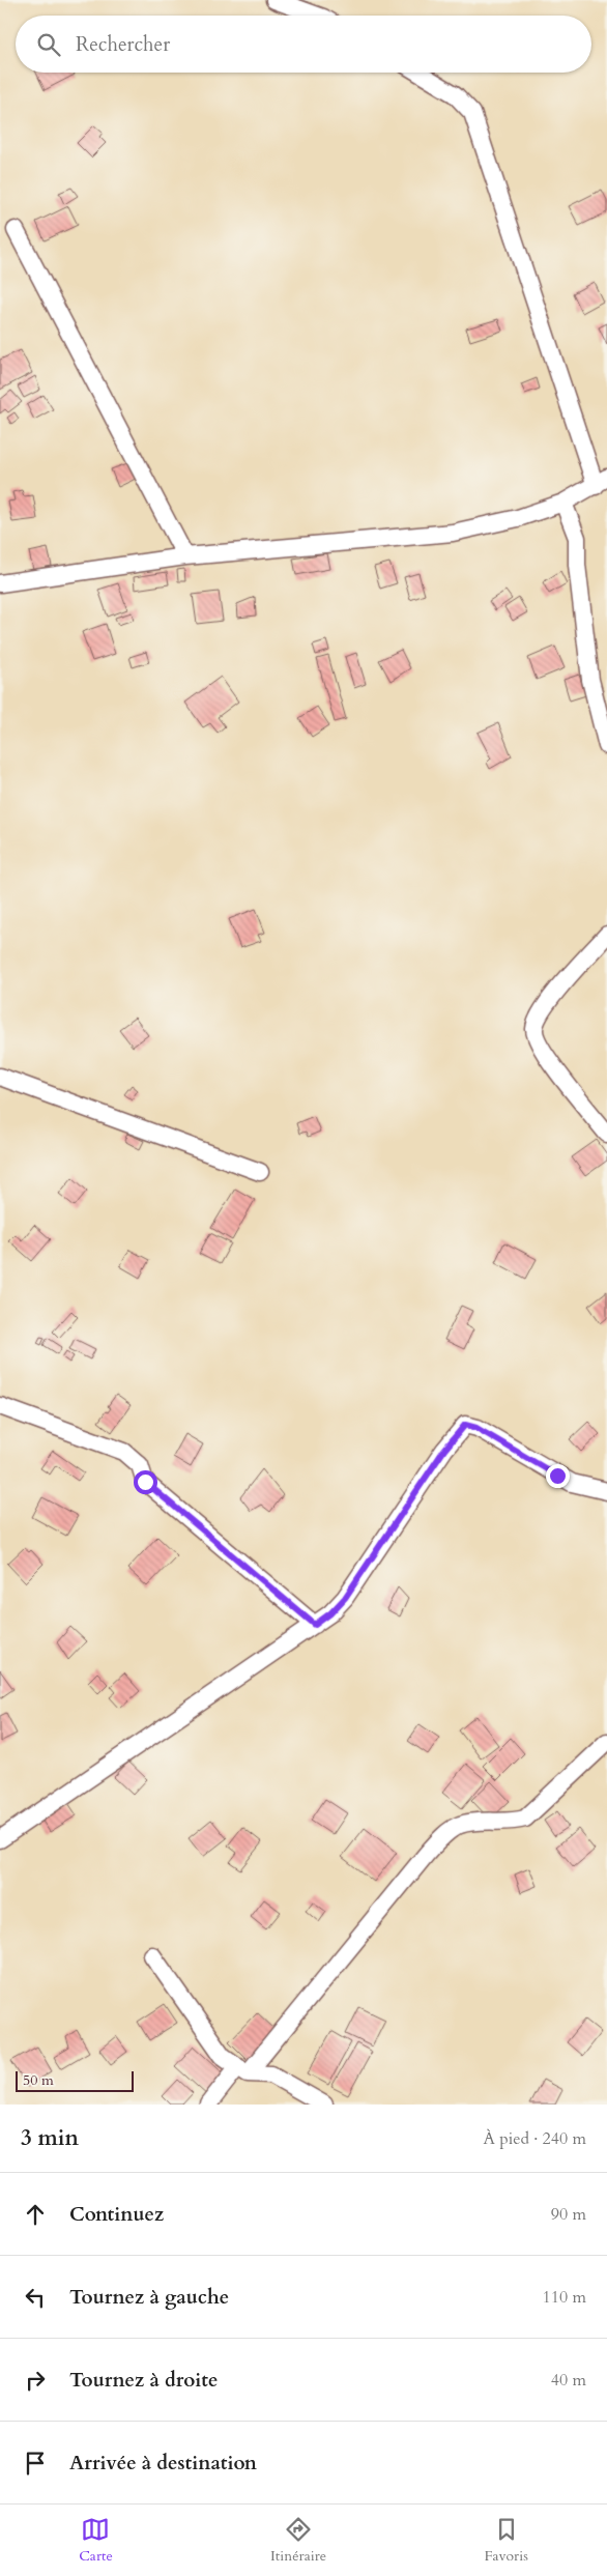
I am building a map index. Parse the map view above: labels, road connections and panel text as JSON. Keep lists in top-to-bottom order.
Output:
{
  "scale_bar": "50 m",
  "page": {
    "search": "Rechercher",
    "scale": "50 m",
    "heading": ["3 min", "À pied · 240 m"],
    "list": [
      ["Continuez", "90 m"],
      ["Tournez à gauche", "110 m"],
      ["Tournez à droite", "40 m"],
      "Arrivée à destination"
    ],
    "nav": ["Carte", "Itinéraire", "Favoris"]
  }
}
